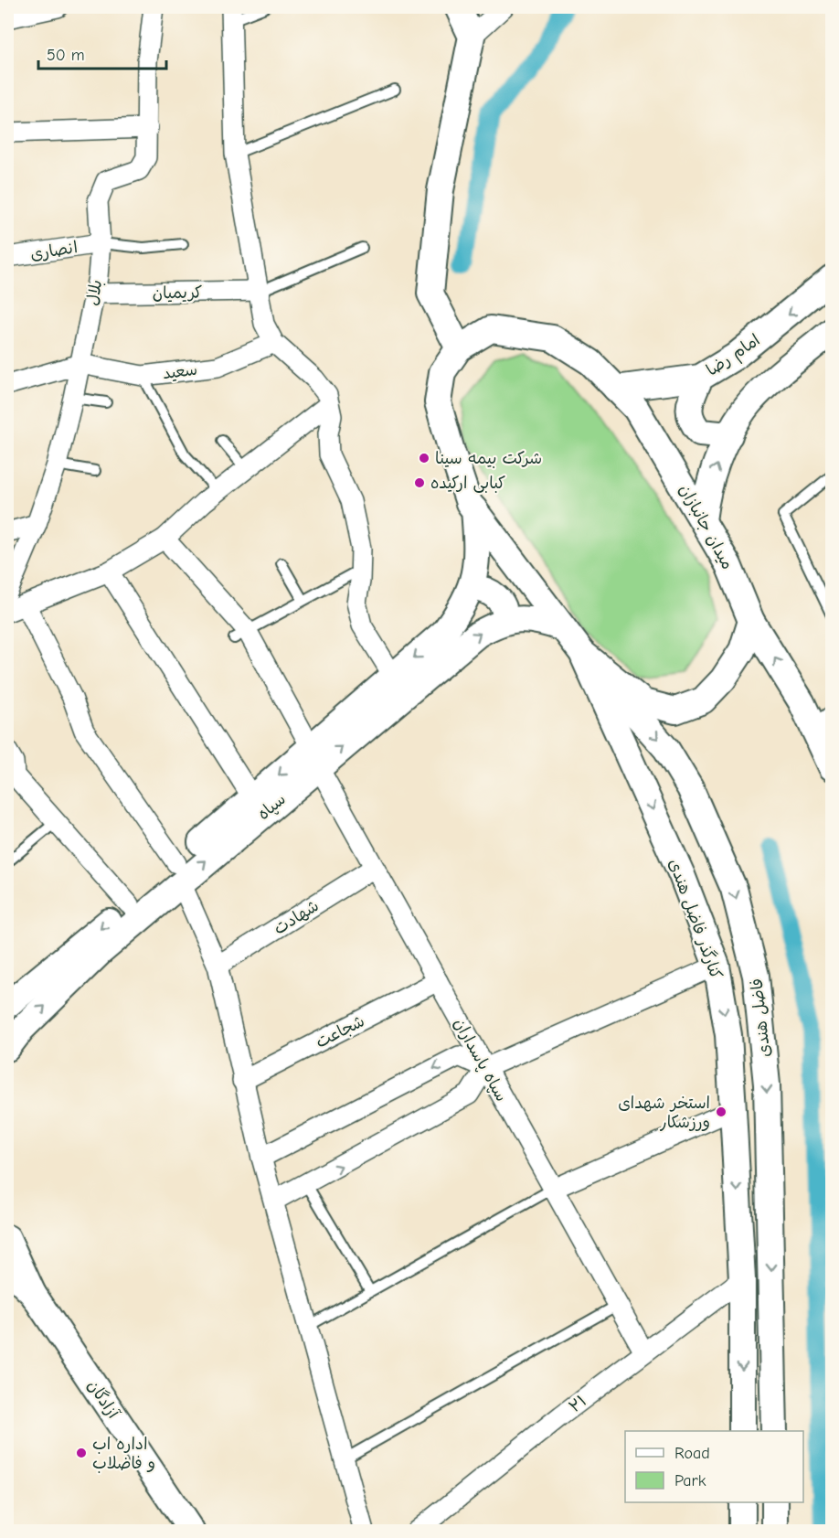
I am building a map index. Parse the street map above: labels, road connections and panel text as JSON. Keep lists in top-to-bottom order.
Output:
{
  "streets": {
    "main road": [
      "امام رضا",
      "میدان جانبازان",
      "سپاه",
      "کنارگذر فاضل هندی",
      "فاضل هندی",
      "آزادگان"
    ],
    "street": [
      "انصاری",
      "بلال",
      "کریمیان",
      "سعید",
      "شهادت",
      "شجاعت",
      "سپاه پاسداران",
      "۲۱"
    ]
  },
  "crossings": [
    ["انصاری", "بلال"],
    ["بلال", "کریمیان"],
    ["بلال", "سعید"],
    ["امام رضا", "میدان جانبازان"],
    ["میدان جانبازان", "سپاه"],
    ["میدان جانبازان", "کنارگذر فاضل هندی"],
    ["میدان جانبازان", "فاضل هندی"],
    ["سپاه", "سپاه پاسداران"],
    ["شهادت", "سپاه پاسداران"],
    ["کنارگذر فاضل هندی", "فاضل هندی"],
    ["کنارگذر فاضل هندی", "۲۱"],
    ["شجاعت", "سپاه پاسداران"],
    ["سپاه پاسداران", "۲۱"]
  ],
  "one_way": ["کنارگذر فاضل هندی", "فاضل هندی"],
  "places": [
    "شرکت بیمه سینا",
    "کبابی ارکیده",
    "استخر شهدای ورزشکار",
    "اداره اب و فاضلاب"
  ],
  "legend": ["Road", "Park"],
  "scale_bar": "50 m"
}
